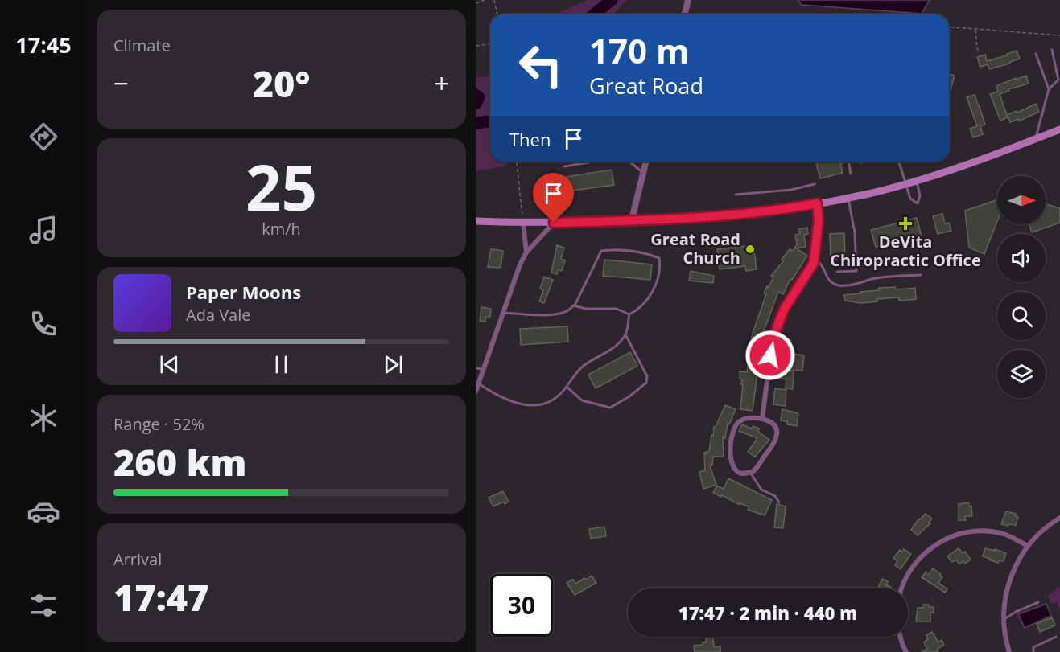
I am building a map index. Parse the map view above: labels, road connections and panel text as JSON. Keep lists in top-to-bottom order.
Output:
{
  "places": {
    "health": ["DeVita Chiropractic Office"],
    "other": ["Great Road Church"]
  },
  "north": "right",
  "page": {
    "tabs": "17:45",
    "tile": [
      "Climate",
      ["25", "km/h"],
      ["Range · 52%", "260 km"],
      ["Arrival", "17:47"]
    ],
    "turn": ["170 m", "Great Road"],
    "heat": ["−", "20°", "+"],
    "then": "Then",
    "song": ["Paper Moons", "Ada Vale"],
    "limit": "30",
    "trip": "17:47 · 2 min · 440 m"
  }
}
